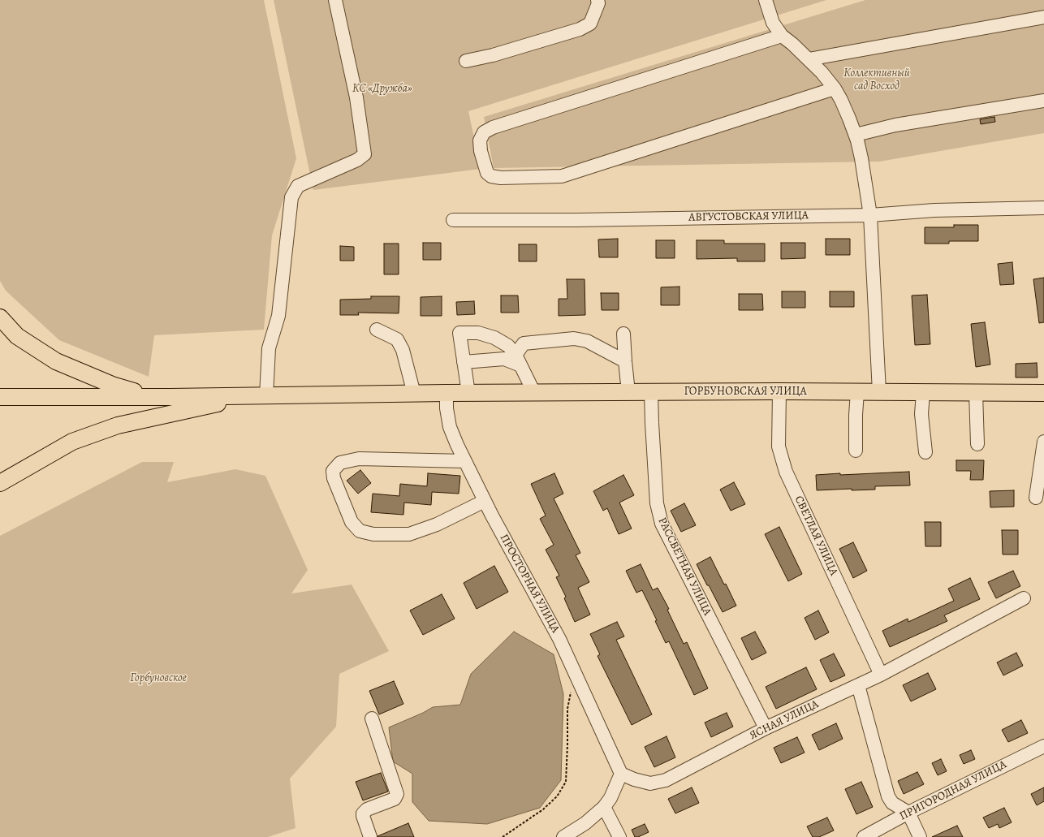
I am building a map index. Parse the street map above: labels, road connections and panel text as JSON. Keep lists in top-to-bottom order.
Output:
{
  "streets": {
    "main road": ["ГОРБУНОВСКАЯ УЛИЦА"],
    "street": [
      "АВГУСТОВСКАЯ УЛИЦА",
      "СВЕТЛАЯ УЛИЦА",
      "РАССВЕТНАЯ УЛИЦА",
      "ПРОСТОРНАЯ УЛИЦА",
      "ЯСНАЯ УЛИЦА",
      "ПРИГОРОДНАЯ УЛИЦА"
    ]
  },
  "crossings": [
    ["ГОРБУНОВСКАЯ УЛИЦА", "СВЕТЛАЯ УЛИЦА"],
    ["ГОРБУНОВСКАЯ УЛИЦА", "РАССВЕТНАЯ УЛИЦА"],
    ["ГОРБУНОВСКАЯ УЛИЦА", "ПРОСТОРНАЯ УЛИЦА"],
    ["СВЕТЛАЯ УЛИЦА", "ЯСНАЯ УЛИЦА"],
    ["РАССВЕТНАЯ УЛИЦА", "ЯСНАЯ УЛИЦА"],
    ["ПРОСТОРНАЯ УЛИЦА", "ЯСНАЯ УЛИЦА"]
  ],
  "parks": ["Коллективный сад Восход", "КС «Дружба»", "Горбуновское"]
}
